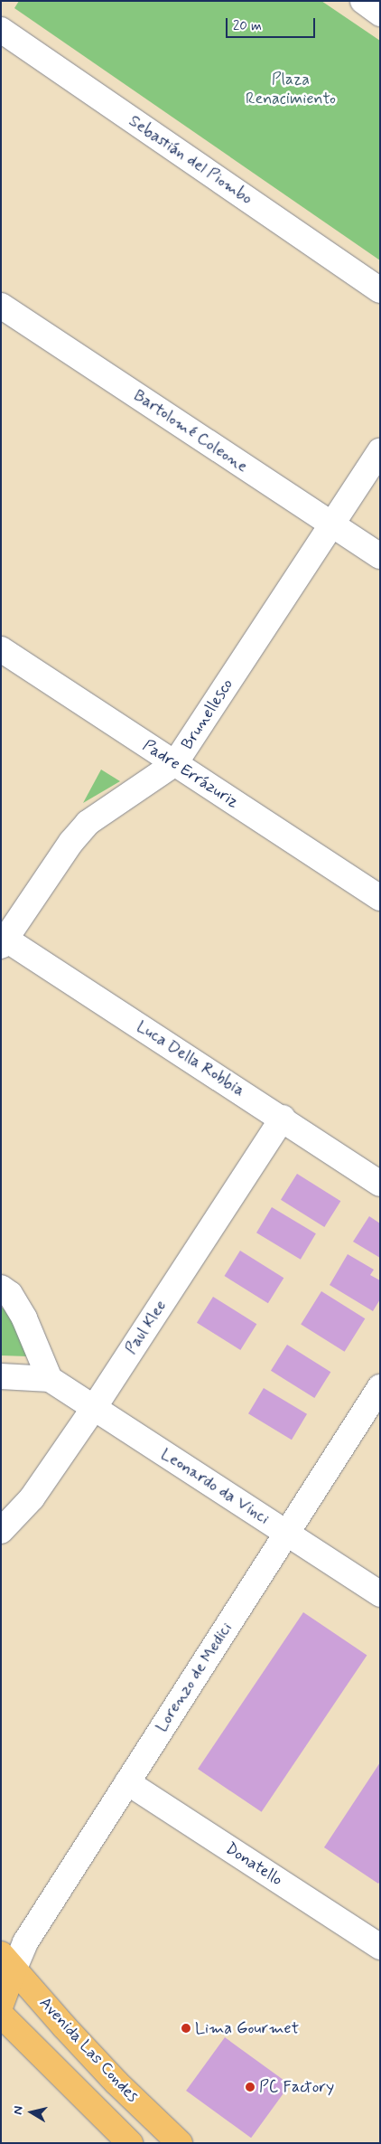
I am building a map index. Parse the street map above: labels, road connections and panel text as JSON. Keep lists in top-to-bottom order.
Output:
{
  "streets": {
    "main road": ["Avenida Las Condes"],
    "street": [
      "Sebastián del Piombo",
      "Bartolomé Coleone",
      "Brunellesco",
      "Padre Errázuriz",
      "Luca Della Robbia",
      "Paul Klee",
      "Leonardo da Vinci",
      "Lorenzo de Medici",
      "Donatello"
    ]
  },
  "crossings": [
    ["Bartolomé Coleone", "Brunellesco"],
    ["Brunellesco", "Padre Errázuriz"],
    ["Brunellesco", "Luca Della Robbia"],
    ["Luca Della Robbia", "Paul Klee"],
    ["Paul Klee", "Leonardo da Vinci"],
    ["Leonardo da Vinci", "Lorenzo de Medici"],
    ["Lorenzo de Medici", "Donatello"],
    ["Lorenzo de Medici", "Avenida Las Condes"]
  ],
  "parks": ["Plaza Renacimiento"],
  "places": ["Lima Gourmet", "PC Factory"],
  "scale_bar": "20 m",
  "north": "left"
}
